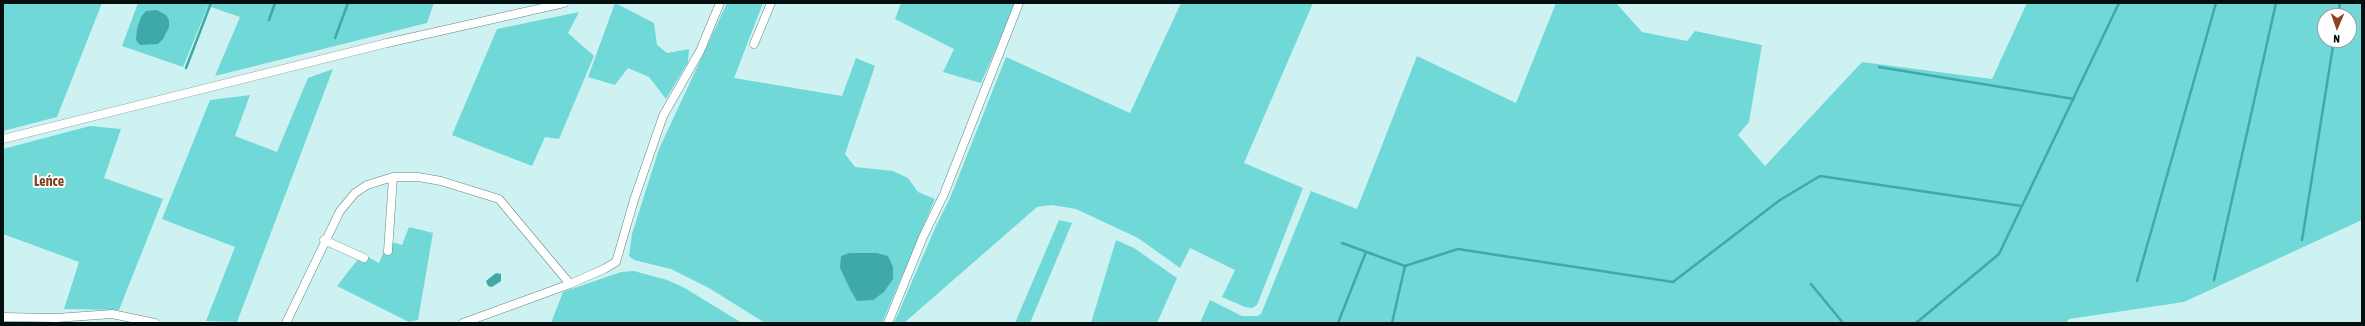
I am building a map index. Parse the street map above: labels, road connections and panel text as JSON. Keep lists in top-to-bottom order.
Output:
{
  "districts": ["Leńce"],
  "north": "bottom"
}
